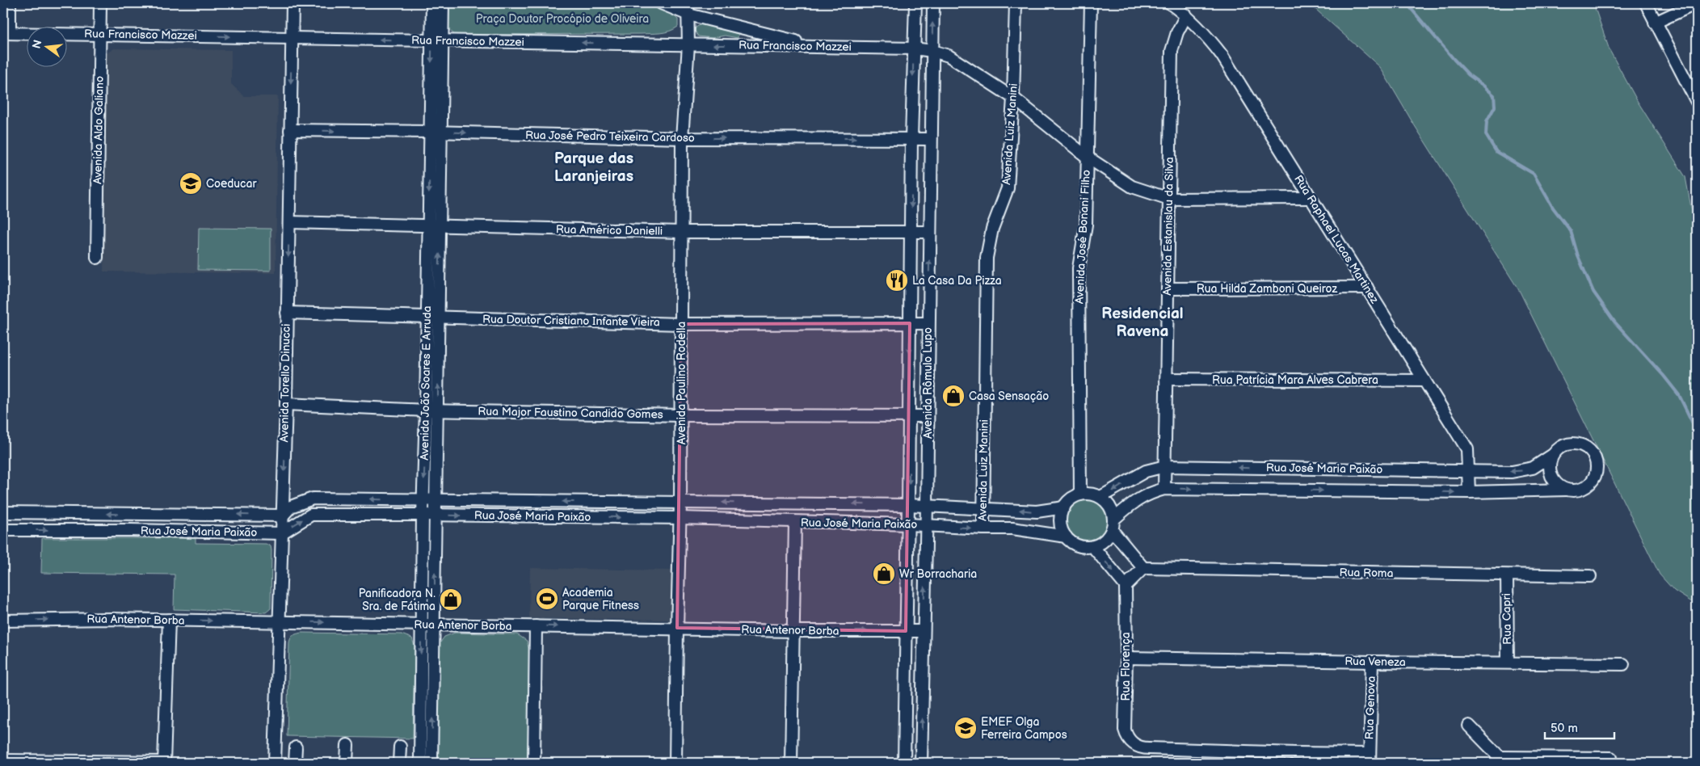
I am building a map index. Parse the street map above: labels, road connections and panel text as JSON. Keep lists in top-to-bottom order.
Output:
{
  "streets": {
    "street": [
      "Rua Francisco Mazzei",
      "Avenida Aldo Galiano",
      "Avenida Luiz Manini",
      "Rua José Pedro Teixeira Cardoso",
      "Avenida Estanislau da Silva",
      "Rua Américo Danielli",
      "Avenida José Bonani Filho",
      "Rua Raphael Lucas Martinez",
      "Rua Hilda Zamboni Queiroz",
      "Rua Doutor Cristiano Infante Vieira",
      "Rua Patrícia Mara Alves Cabrera",
      "Avenida Torello Dinucci",
      "Avenida João Soares E Arruda",
      "Avenida Paulino Rodella",
      "Avenida Rômulo Lupo",
      "Rua Major Faustino Candido Gomes",
      "Rua José Maria Paixão",
      "Rua Roma",
      "Rua Capri",
      "Rua Antenor Borba",
      "Rua Veneza",
      "Rua Florença",
      "Rua Genova"
    ]
  },
  "crossings": [
    ["Rua Francisco Mazzei", "Avenida Aldo Galiano"],
    ["Rua Francisco Mazzei", "Avenida Luiz Manini"],
    ["Rua Francisco Mazzei", "Avenida Estanislau da Silva"],
    ["Rua Francisco Mazzei", "Avenida José Bonani Filho"],
    ["Rua Francisco Mazzei", "Rua Raphael Lucas Martinez"],
    ["Rua Francisco Mazzei", "Avenida Torello Dinucci"],
    ["Rua Francisco Mazzei", "Avenida João Soares E Arruda"],
    ["Rua Francisco Mazzei", "Avenida Paulino Rodella"],
    ["Rua Francisco Mazzei", "Avenida Rômulo Lupo"],
    ["Avenida Luiz Manini", "Rua José Maria Paixão"],
    ["Rua José Pedro Teixeira Cardoso", "Avenida Torello Dinucci"],
    ["Rua José Pedro Teixeira Cardoso", "Avenida João Soares E Arruda"],
    ["Rua José Pedro Teixeira Cardoso", "Avenida Paulino Rodella"],
    ["Rua José Pedro Teixeira Cardoso", "Avenida Rômulo Lupo"],
    ["Avenida Estanislau da Silva", "Rua Raphael Lucas Martinez"],
    ["Avenida Estanislau da Silva", "Rua Hilda Zamboni Queiroz"],
    ["Avenida Estanislau da Silva", "Rua Patrícia Mara Alves Cabrera"],
    ["Avenida Estanislau da Silva", "Rua José Maria Paixão"],
    ["Rua Américo Danielli", "Avenida Torello Dinucci"],
    ["Rua Américo Danielli", "Avenida João Soares E Arruda"],
    ["Rua Américo Danielli", "Avenida Paulino Rodella"],
    ["Rua Américo Danielli", "Avenida Rômulo Lupo"],
    ["Avenida José Bonani Filho", "Rua José Maria Paixão"],
    ["Rua Raphael Lucas Martinez", "Rua Hilda Zamboni Queiroz"],
    ["Rua Raphael Lucas Martinez", "Rua Patrícia Mara Alves Cabrera"],
    ["Rua Raphael Lucas Martinez", "Rua José Maria Paixão"],
    ["Rua Doutor Cristiano Infante Vieira", "Avenida Torello Dinucci"],
    ["Rua Doutor Cristiano Infante Vieira", "Avenida João Soares E Arruda"],
    ["Rua Doutor Cristiano Infante Vieira", "Avenida Paulino Rodella"],
    ["Rua Doutor Cristiano Infante Vieira", "Avenida Rômulo Lupo"],
    ["Avenida Torello Dinucci", "Rua Major Faustino Candido Gomes"],
    ["Avenida Torello Dinucci", "Rua José Maria Paixão"],
    ["Avenida Torello Dinucci", "Rua Antenor Borba"],
    ["Avenida João Soares E Arruda", "Rua Major Faustino Candido Gomes"],
    ["Avenida João Soares E Arruda", "Rua José Maria Paixão"],
    ["Avenida João Soares E Arruda", "Rua Antenor Borba"],
    ["Avenida Paulino Rodella", "Rua Major Faustino Candido Gomes"],
    ["Avenida Paulino Rodella", "Rua José Maria Paixão"],
    ["Avenida Paulino Rodella", "Rua Antenor Borba"],
    ["Avenida Rômulo Lupo", "Rua Major Faustino Candido Gomes"],
    ["Avenida Rômulo Lupo", "Rua José Maria Paixão"],
    ["Avenida Rômulo Lupo", "Rua Antenor Borba"],
    ["Rua Roma", "Rua Capri"],
    ["Rua Capri", "Rua Veneza"],
    ["Rua Veneza", "Rua Florença"],
    ["Rua Veneza", "Rua Genova"]
  ],
  "one_way": ["Rua José Pedro Teixeira Cardoso", "Avenida Torello Dinucci", "Rua Antenor Borba"],
  "districts": ["Parque das Laranjeiras", "Residencial Ravena"],
  "parks": ["Praça Doutor Procópio de Oliveira"],
  "places": {
    "school or university": ["Coeducar", "EMEF Olga Ferreira Campos"],
    "restaurant": ["La Casa Da Pizza"],
    "shop": ["Casa Sensação", "Wr Borracharia", "Panificadora N. Sra. de Fátima"],
    "sports": ["Academia Parque Fitness"]
  },
  "scale_bar": "50 m",
  "north": "left"
}
